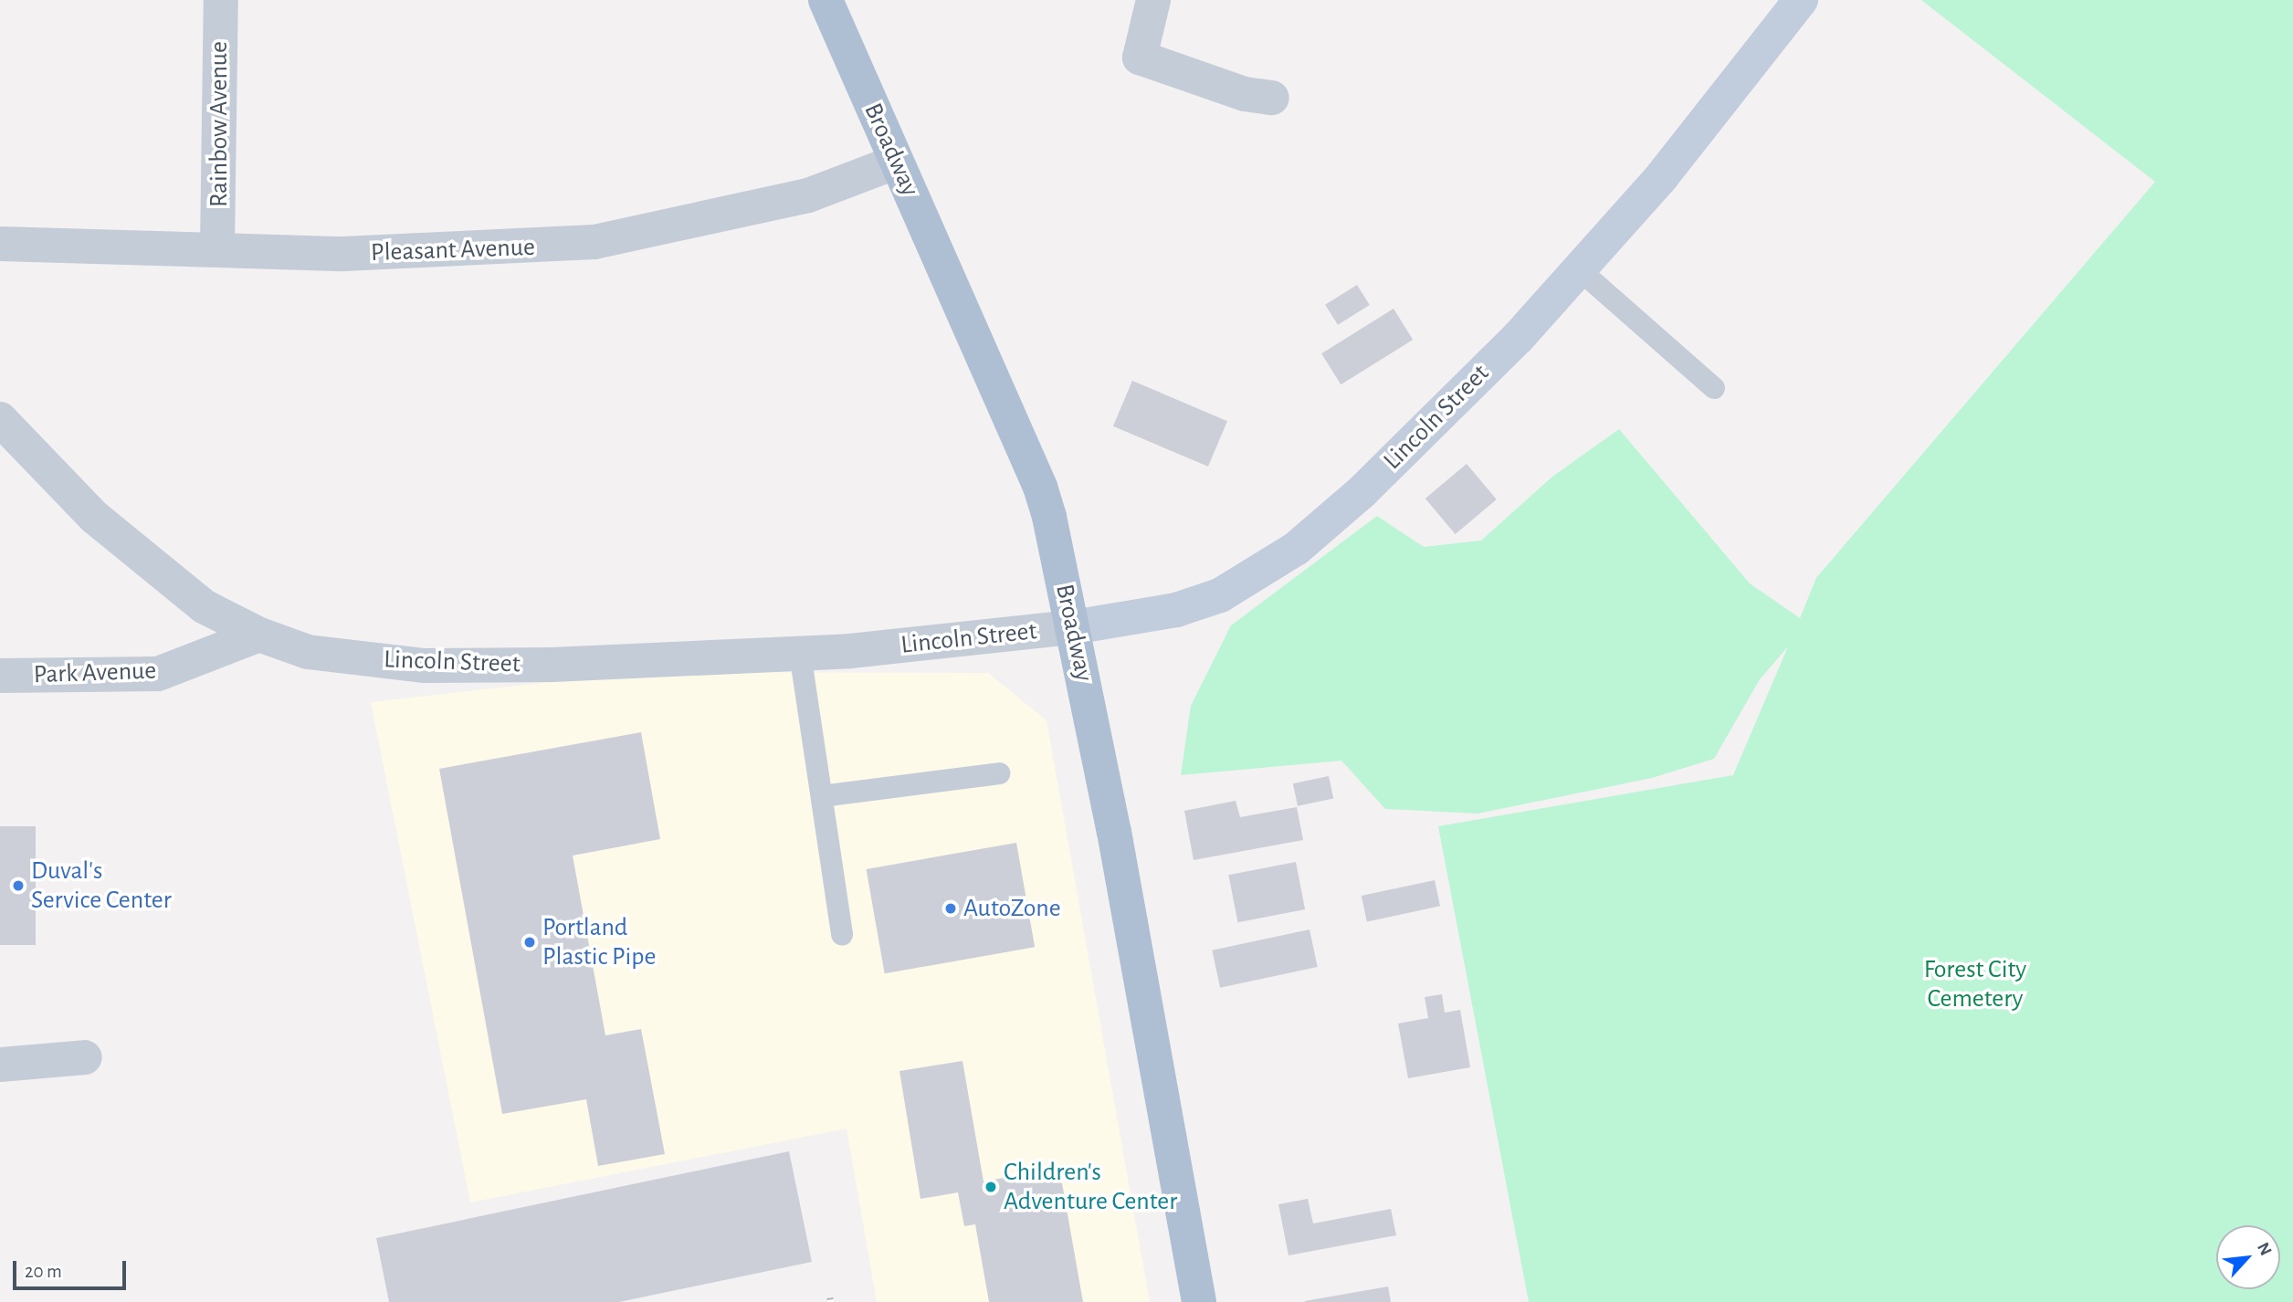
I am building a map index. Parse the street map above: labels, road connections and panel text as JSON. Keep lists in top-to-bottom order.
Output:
{
  "streets": {
    "main road": ["Broadway", "Lincoln Street"],
    "street": ["Rainbow Avenue", "Pleasant Avenue", "Park Avenue"]
  },
  "crossings": [
    ["Rainbow Avenue", "Pleasant Avenue"],
    ["Broadway", "Pleasant Avenue"],
    ["Broadway", "Lincoln Street"],
    ["Lincoln Street", "Park Avenue"]
  ],
  "parks": ["Forest City Cemetery"],
  "places": [
    "Duval's Service Center",
    "AutoZone",
    "Portland Plastic Pipe",
    "Children's Adventure Center"
  ],
  "scale_bar": "20 m",
  "north": "top right"
}
